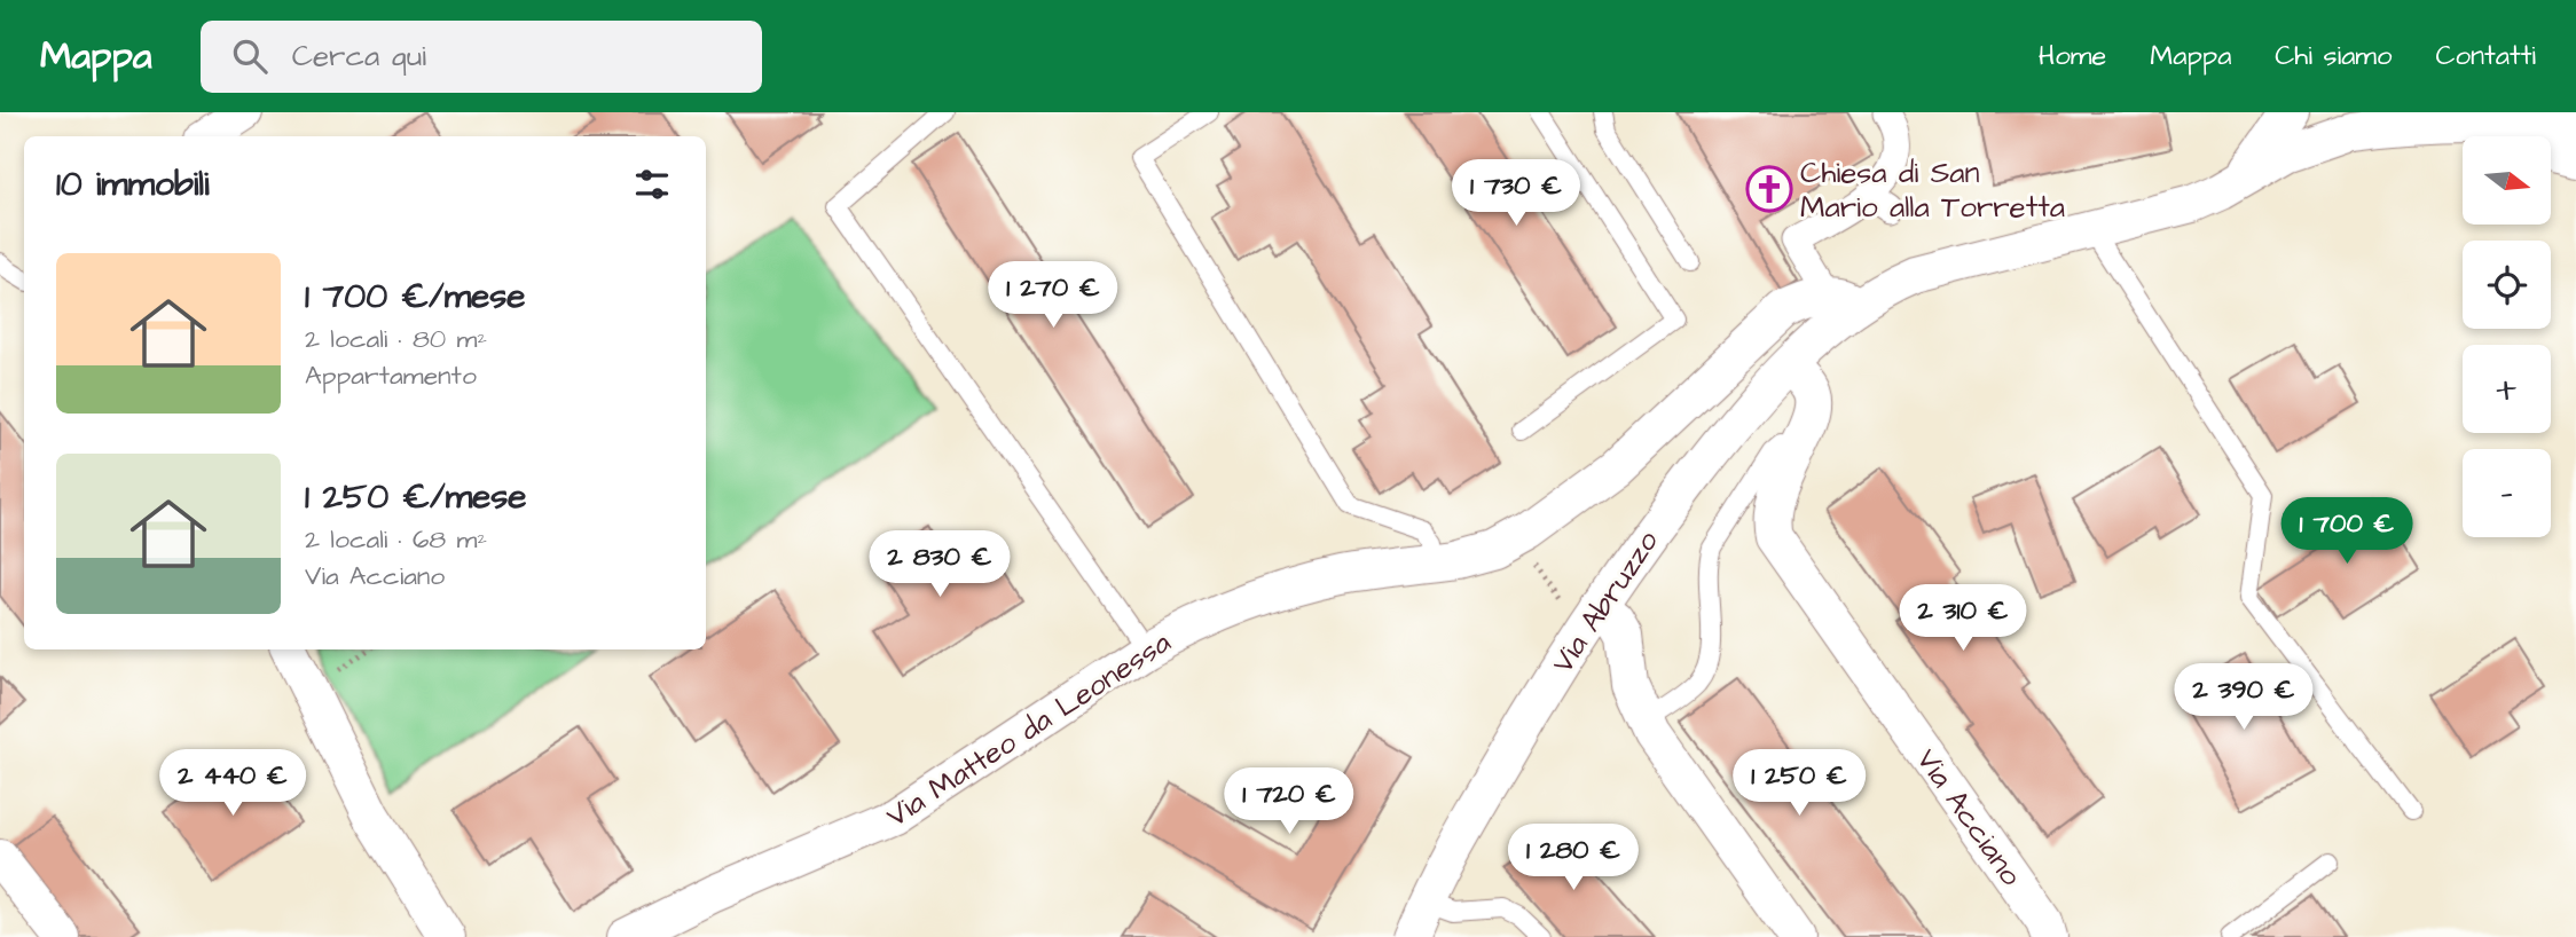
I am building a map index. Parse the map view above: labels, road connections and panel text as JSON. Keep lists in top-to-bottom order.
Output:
{
  "streets": {
    "street": ["Via Abruzzo", "Via Matteo da Leonessa", "Via Acciano"]
  },
  "crossings": [
    ["Via Abruzzo", "Via Matteo da Leonessa"],
    ["Via Abruzzo", "Via Acciano"]
  ],
  "places": {
    "church": ["Chiesa di San Mario alla Torretta"]
  },
  "north": "right",
  "page": {
    "header": "Mappa",
    "search": "Cerca qui",
    "nav": [
      "Home",
      "Mappa",
      "Chi siamo",
      "Contatti"
    ],
    "map_buttons": ["+", "−"],
    "heading": "10 immobili",
    "price": [
      "1 730 €",
      "1 270 €",
      "1 700 €",
      "2 830 €",
      "2 310 €",
      "2 390 €",
      "2 440 €",
      "1 250 €",
      "1 720 €",
      "1 280 €"
    ],
    "list": [
      {
        "name": "1 700 €/mese",
        "note": "2 locali · 80 m² · Appartamento"
      },
      {
        "name": "1 250 €/mese",
        "note": "2 locali · 68 m² · Via Acciano"
      }
    ]
  }
}
